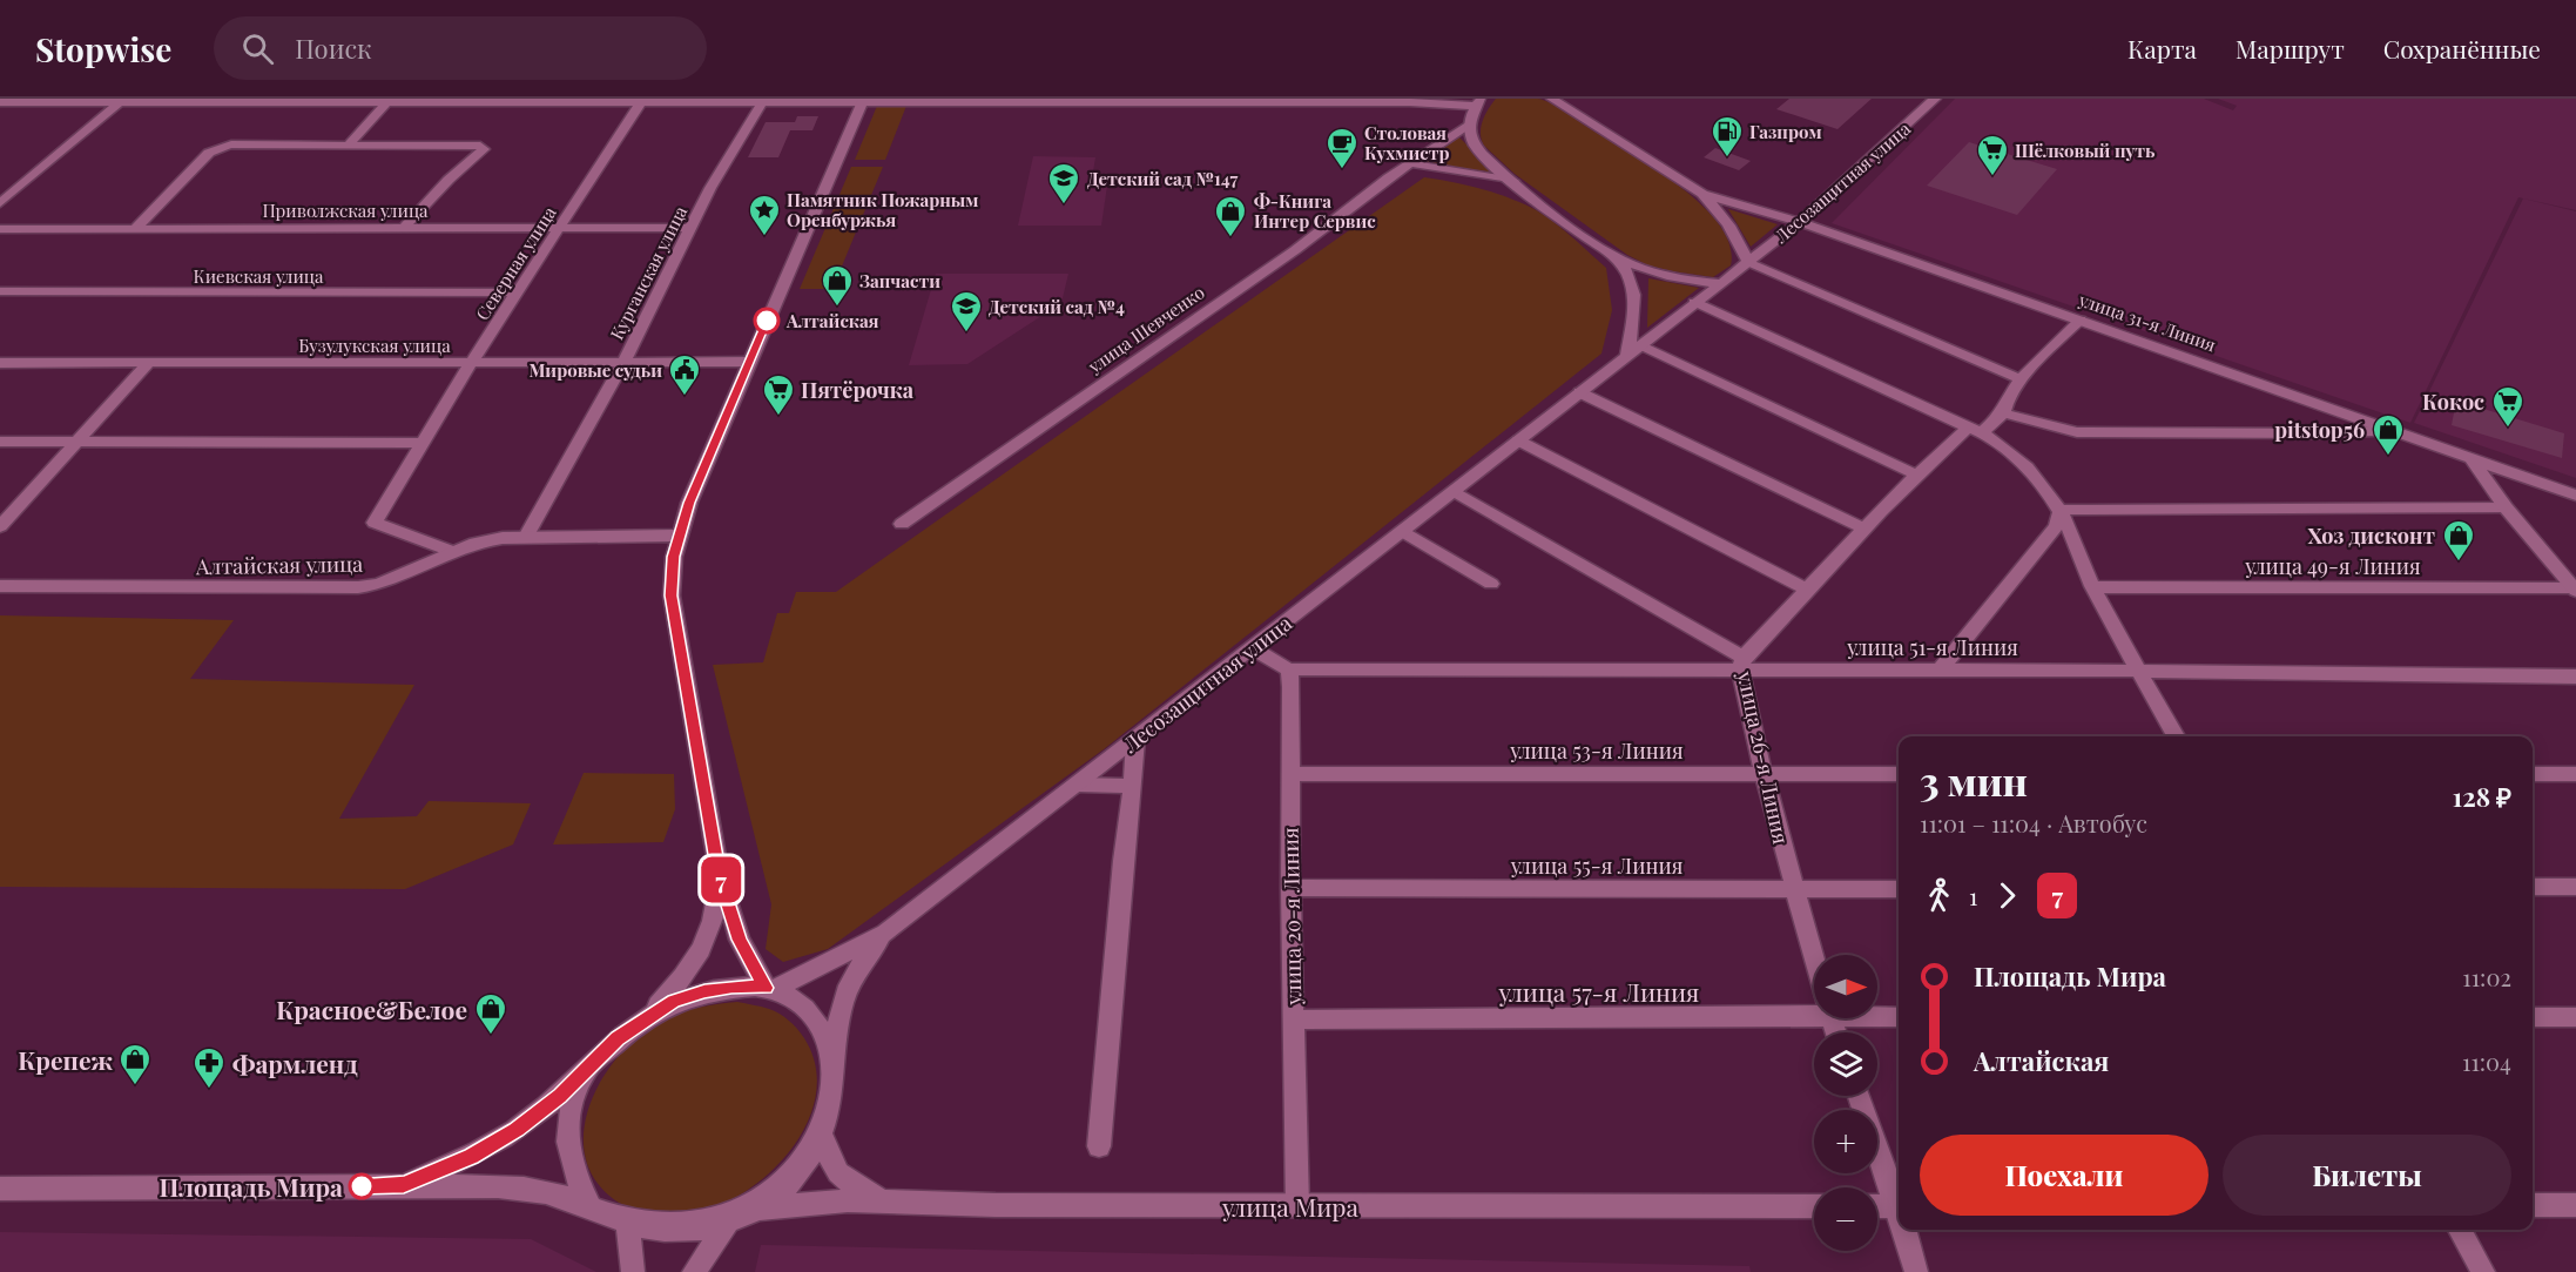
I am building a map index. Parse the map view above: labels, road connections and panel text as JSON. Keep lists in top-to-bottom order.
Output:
{
  "streets": {
    "street": [
      "Лесозащитная улица",
      "Приволжская улица",
      "Северная улица",
      "Курганская улица",
      "Киевская улица",
      "улица 31-я Линия",
      "улица Шевченко",
      "Бузулукская улица",
      "Алтайская улица",
      "улица 49-я Линия",
      "улица 51-я Линия",
      "улица 53-я Линия",
      "улица 26-я Линия",
      "улица 55-я Линия",
      "улица 20-я Линия",
      "улица 57-я Линия",
      "улица Мира"
    ]
  },
  "crossings": [
    ["Лесозащитная улица", "улица 31-я Линия"],
    ["Приволжская улица", "Северная улица"],
    ["Приволжская улица", "Курганская улица"],
    ["Северная улица", "Киевская улица"],
    ["Северная улица", "Бузулукская улица"],
    ["Северная улица", "Алтайская улица"],
    ["Курганская улица", "Бузулукская улица"],
    ["Курганская улица", "Алтайская улица"],
    ["улица 31-я Линия", "улица 26-я Линия"],
    ["улица 51-я Линия", "улица 26-я Линия"],
    ["улица 51-я Линия", "улица 20-я Линия"],
    ["улица 53-я Линия", "улица 26-я Линия"],
    ["улица 53-я Линия", "улица 20-я Линия"],
    ["улица 26-я Линия", "улица 55-я Линия"],
    ["улица 55-я Линия", "улица 20-я Линия"],
    ["улица 20-я Линия", "улица 57-я Линия"],
    ["улица 20-я Линия", "улица Мира"]
  ],
  "places": {
    "fuel station": ["Газпром"],
    "cafe": ["Столовая Кухмистр"],
    "supermarket": ["Шёлковый путь", "Пятёрочка", "Кокос"],
    "school or university": ["Детский сад №147", "Детский сад №4"],
    "place": ["Памятник Пожарным Оренбуржья"],
    "shop": [
      "Ф-Книга Интер Сервис",
      "Запчасти",
      "pitstop56",
      "Хоз дисконт",
      "Красное&Белое",
      "Крепеж"
    ],
    "other": ["Алтайская", "Площадь Мира"],
    "public building": ["Мировые судьи"],
    "pharmacy": ["Фармленд"]
  },
  "lines": ["bus line 7"],
  "north": "right",
  "page": {
    "header": "Stopwise",
    "search": "Поиск",
    "nav": ["Карта", "Маршрут", "Сохранённые"],
    "on_map": "7",
    "heading": ["3 мин", "11:01 – 11:04 · Автобус", "128 ₽"],
    "legs": ["1", "7"],
    "list": [
      {
        "name": "Площадь Мира",
        "value": "11:02"
      },
      {
        "name": "Алтайская",
        "value": "11:04"
      }
    ],
    "map_buttons": ["+", "−"],
    "buttons": ["Поехали", "Билеты"]
  }
}
